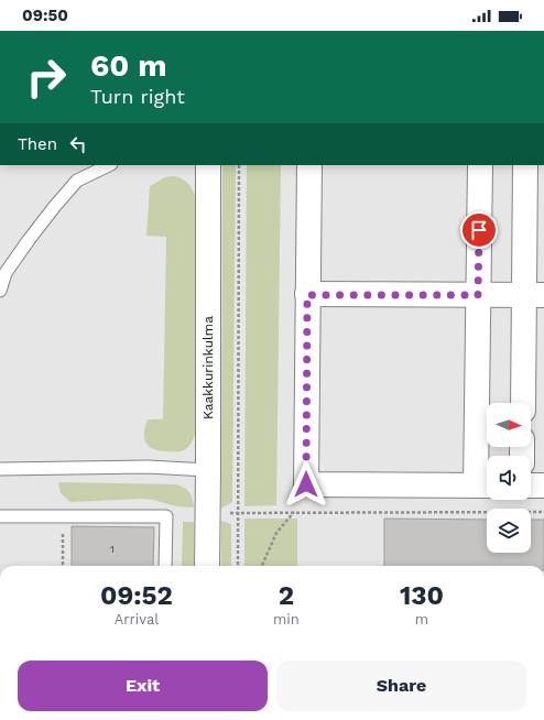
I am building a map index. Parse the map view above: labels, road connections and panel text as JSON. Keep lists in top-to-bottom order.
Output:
{
  "streets": {
    "street": ["Kaakkurinkulma"]
  },
  "house_numbers": ["1"],
  "north": "right",
  "page": {
    "status": "09:50",
    "turn": ["60 m", "Turn right"],
    "then": "Then",
    "eta": [
      "09:52",
      "Arrival",
      "2",
      "min",
      "130",
      "m"
    ],
    "buttons": ["Exit", "Share"]
  }
}
